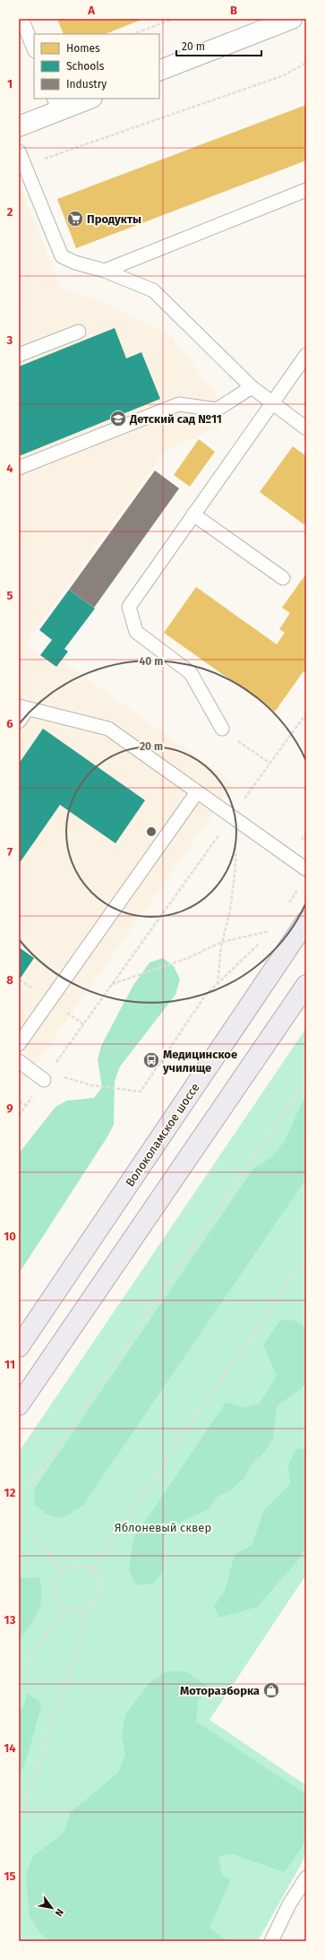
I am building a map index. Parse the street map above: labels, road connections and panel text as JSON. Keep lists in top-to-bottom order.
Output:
{
  "streets": {
    "main road": ["Волоколамское шоссе"]
  },
  "parks": ["Яблоневый сквер"],
  "places": {
    "supermarket": ["Продукты"],
    "school or university": ["Детский сад №11"],
    "bus stop": ["Медицинское училище"],
    "shop": ["Моторазборка"]
  },
  "legend": ["Homes", "Schools", "Industry"],
  "scale_bar": "20 m",
  "north": "bottom right",
  "grid": {
    "columns": ["A", "B"],
    "rows": [
      "1",
      "2",
      "3",
      "4",
      "5",
      "6",
      "7",
      "8",
      "9",
      "10",
      "11",
      "12",
      "13",
      "14",
      "15"
    ]
  },
  "rings": ["40 m", "20 m"]
}
